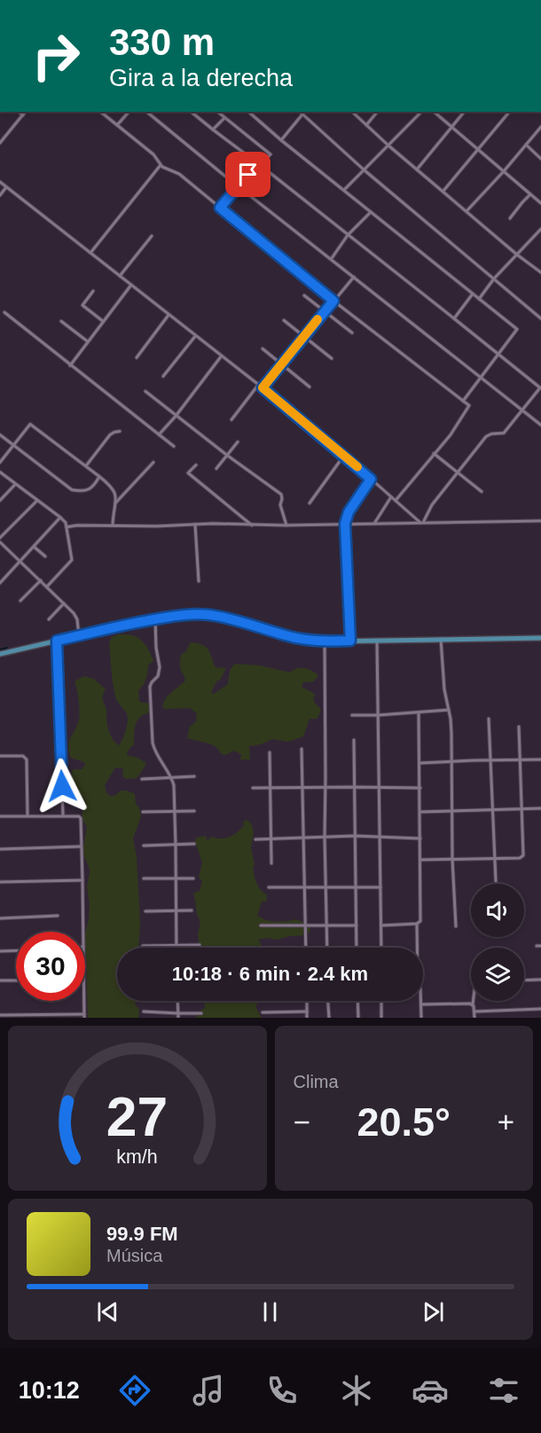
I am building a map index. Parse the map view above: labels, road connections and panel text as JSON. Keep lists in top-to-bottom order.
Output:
{
  "page": {
    "turn": ["330 m", "Gira a la derecha"],
    "limit": "30",
    "trip": "10:18 · 6 min · 2.4 km",
    "tile": "Clima",
    "heat": ["−", "20.5°", "+"],
    "song": ["99.9 FM", "Música"],
    "tabs": "10:12",
    "gauge": ["27", "km/h"]
  }
}
